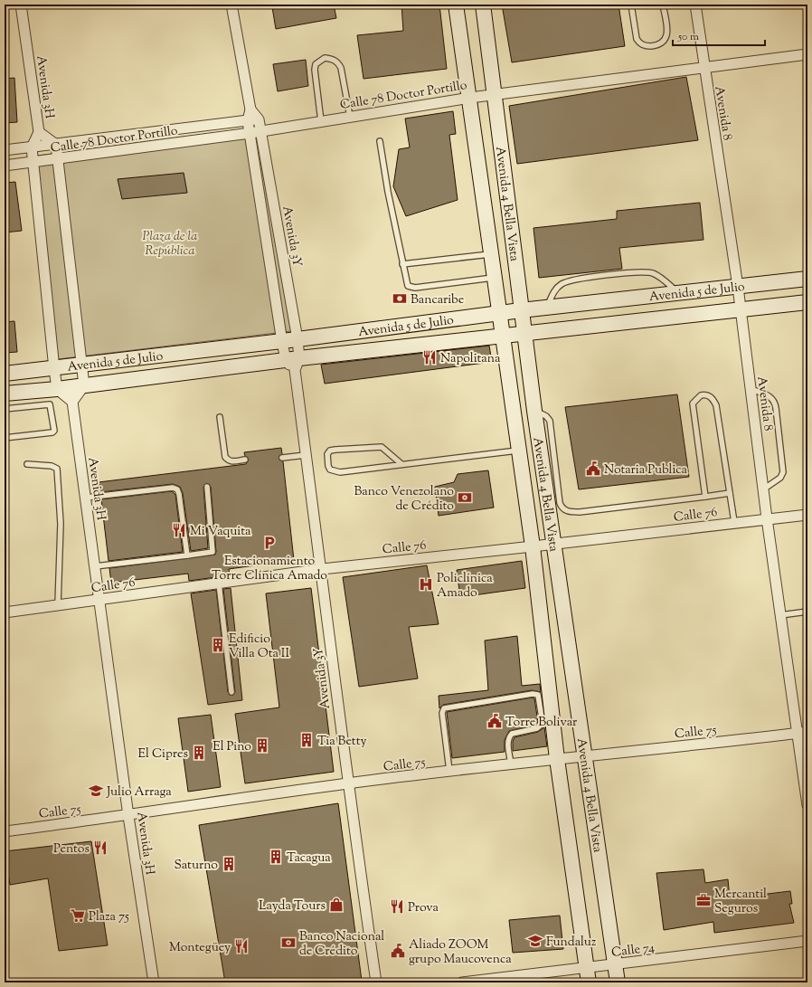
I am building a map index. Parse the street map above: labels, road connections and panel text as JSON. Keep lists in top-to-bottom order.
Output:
{
  "streets": {
    "street": [
      "Avenida 3H",
      "Calle 78 Doctor Portillo",
      "Avenida 8",
      "Avenida 4 Bella Vista",
      "Avenida 3Y",
      "Avenida 5 de Julio",
      "Calle 76",
      "Calle 75",
      "Calle 74"
    ]
  },
  "crossings": [
    ["Avenida 3H", "Calle 78 Doctor Portillo"],
    ["Avenida 3H", "Calle 76"],
    ["Avenida 3H", "Calle 75"],
    ["Calle 78 Doctor Portillo", "Avenida 8"],
    ["Calle 78 Doctor Portillo", "Avenida 4 Bella Vista"],
    ["Calle 78 Doctor Portillo", "Avenida 3Y"],
    ["Avenida 8", "Avenida 5 de Julio"],
    ["Avenida 8", "Calle 76"],
    ["Avenida 8", "Calle 75"],
    ["Avenida 4 Bella Vista", "Avenida 5 de Julio"],
    ["Avenida 4 Bella Vista", "Calle 76"],
    ["Avenida 4 Bella Vista", "Calle 75"],
    ["Avenida 4 Bella Vista", "Calle 74"],
    ["Avenida 3Y", "Avenida 5 de Julio"],
    ["Avenida 3Y", "Calle 76"],
    ["Avenida 3Y", "Calle 75"]
  ],
  "parks": ["Plaza de la República"],
  "places": {
    "bank": ["Bancaribe", "Banco Venezolano de Crédito", "Banco Nacional de Crédito"],
    "restaurant": [
      "Napolitana",
      "Mi Vaquita",
      "Pentos",
      "Prova",
      "Montegüey"
    ],
    "public building": ["Notaria Publica", "Torre Bolivar", "Aliado ZOOM grupo Maucovenca"],
    "parking": ["Estacionamiento Torre Clínica Amado"],
    "hospital": ["Policlínica Amado"],
    "building": [
      "Edificio Villa Ota II",
      "Tia Betty",
      "El Pino",
      "El Cipres",
      "Tacagua",
      "Saturno"
    ],
    "school or university": ["Julio Arraga", "Fundaluz"],
    "office": ["Mercantil Seguros"],
    "shop": ["Layda Tours"],
    "supermarket": ["Plaza 75"]
  },
  "scale_bar": "50 m"
}
